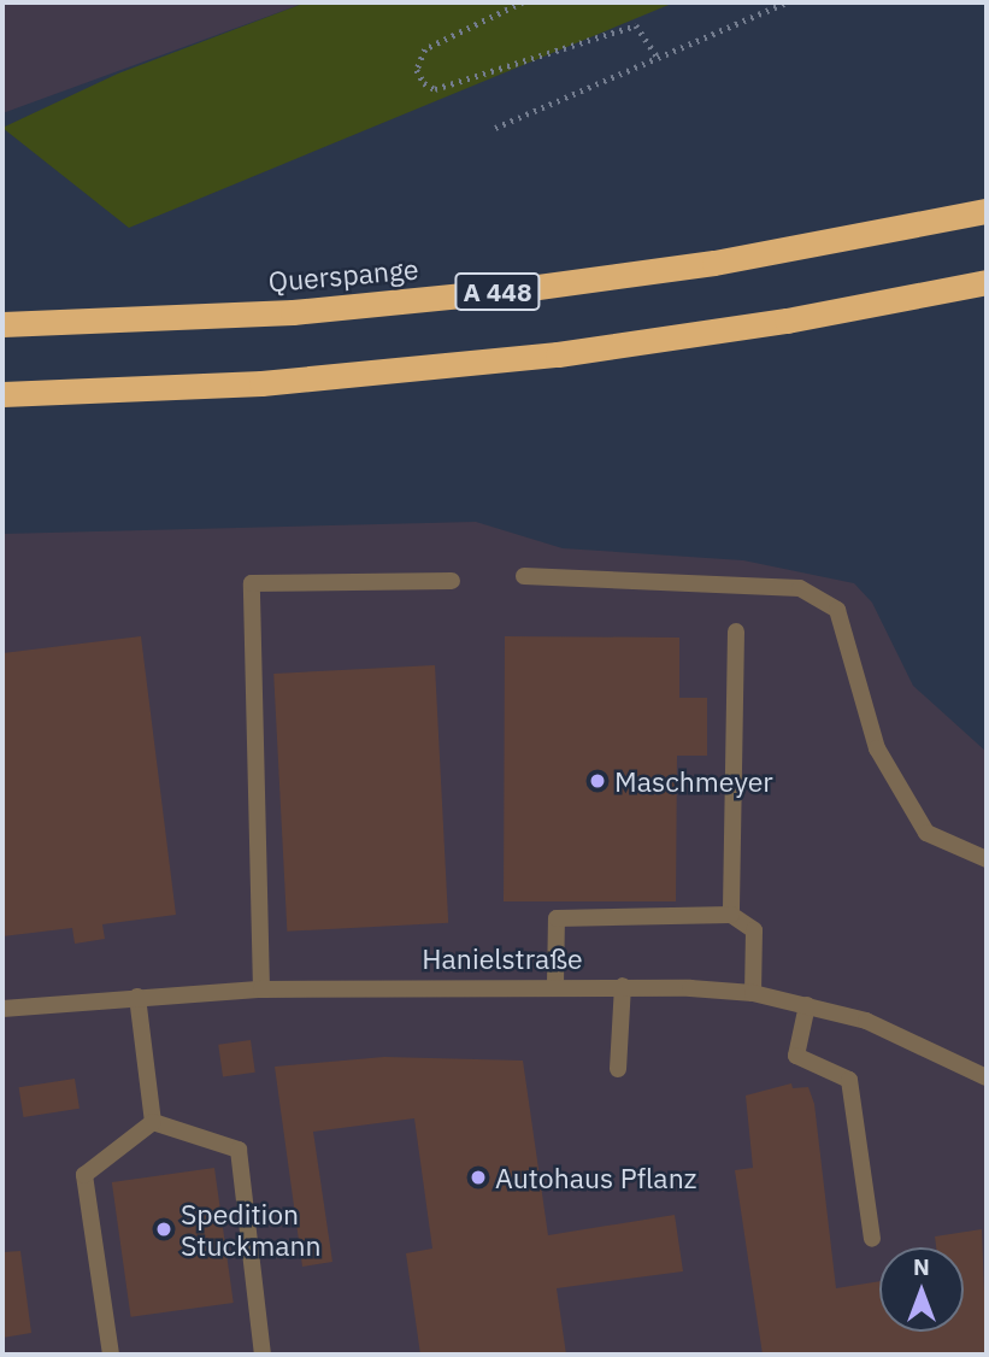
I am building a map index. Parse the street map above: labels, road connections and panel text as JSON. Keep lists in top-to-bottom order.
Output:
{
  "streets": {
    "highway": ["Querspange", "A 448"],
    "street": ["Hanielstraße"]
  },
  "places": ["Maschmeyer", "Autohaus Pflanz", "Spedition Stuckmann"],
  "north": "top"
}
